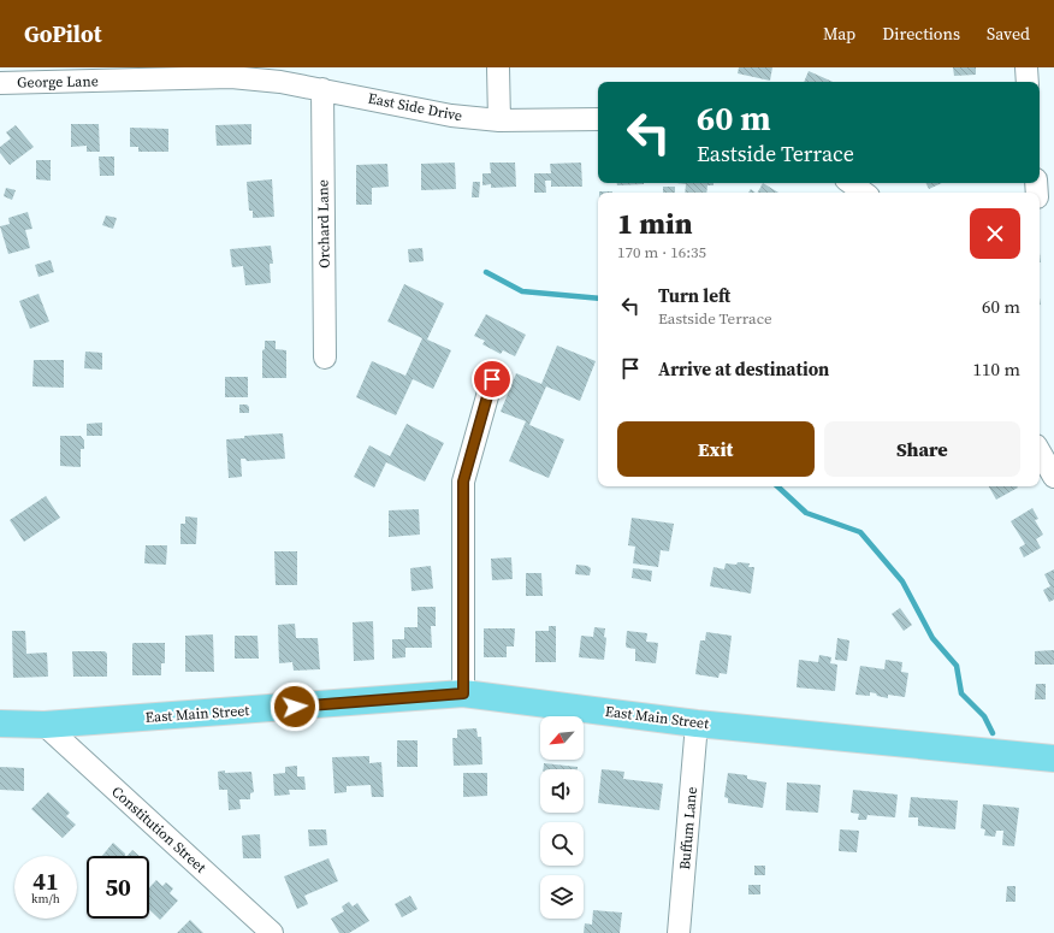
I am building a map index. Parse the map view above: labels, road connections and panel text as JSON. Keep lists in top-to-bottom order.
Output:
{
  "streets": {
    "main road": ["East Main Street"],
    "street": [
      "George Lane",
      "East Side Drive",
      "Orchard Lane",
      "Buffum Lane",
      "Constitution Street"
    ]
  },
  "crossings": [
    ["George Lane", "East Side Drive"],
    ["East Side Drive", "Orchard Lane"],
    ["East Main Street", "Buffum Lane"],
    ["East Main Street", "Constitution Street"]
  ],
  "north": "bottom left",
  "page": {
    "header": "GoPilot",
    "nav": ["Map", "Directions", "Saved"],
    "turn": ["60 m", "Eastside Terrace"],
    "heading": ["1 min", "170 m · 16:35"],
    "list": [
      {
        "name": "Turn left",
        "note": "Eastside Terrace",
        "value": "60 m"
      },
      {
        "name": "Arrive at destination",
        "value": "110 m"
      }
    ],
    "buttons": ["Exit", "Share"],
    "speed": "41 km/h",
    "limit": "50"
  }
}
